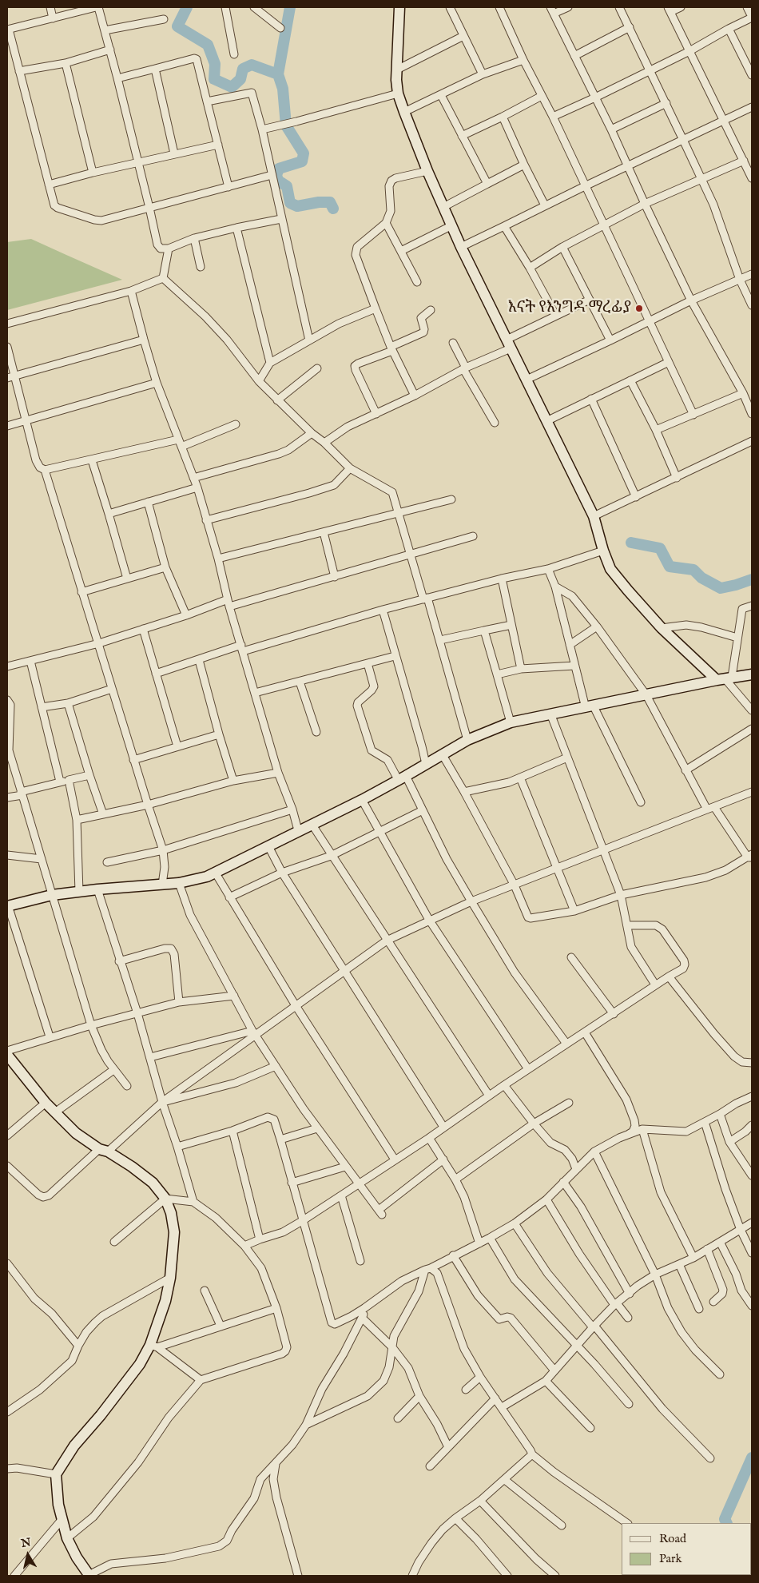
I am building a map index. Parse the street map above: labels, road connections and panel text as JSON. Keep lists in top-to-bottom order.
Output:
{
  "places": ["እናት የእንግዳ ማረፊያ"],
  "legend": ["Road", "Park"],
  "north": "top"
}
